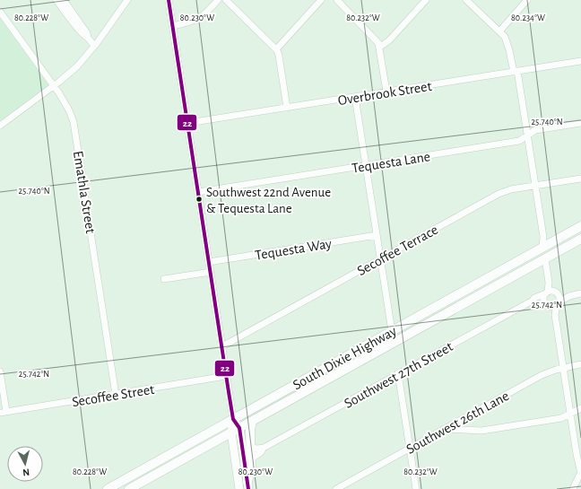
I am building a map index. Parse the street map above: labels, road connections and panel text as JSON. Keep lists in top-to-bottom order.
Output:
{
  "streets": {
    "highway": ["South Dixie Highway"],
    "street": [
      "Overbrook Street",
      "Tequesta Lane",
      "Emathla Street",
      "Tequesta Way",
      "Secoffee Terrace",
      "Southwest 27th Street",
      "Secoffee Street",
      "Southwest 26th Lane"
    ]
  },
  "crossings": [
    ["Emathla Street", "Secoffee Street"]
  ],
  "places": ["Southwest 22nd Avenue & Tequesta Lane"],
  "lines": ["transit line 22"],
  "north": "bottom",
  "coordinates": [
    "80.228°W",
    "80.230°W",
    "80.232°W",
    "80.234°W",
    "25.740°N",
    "25.742°N"
  ]
}
